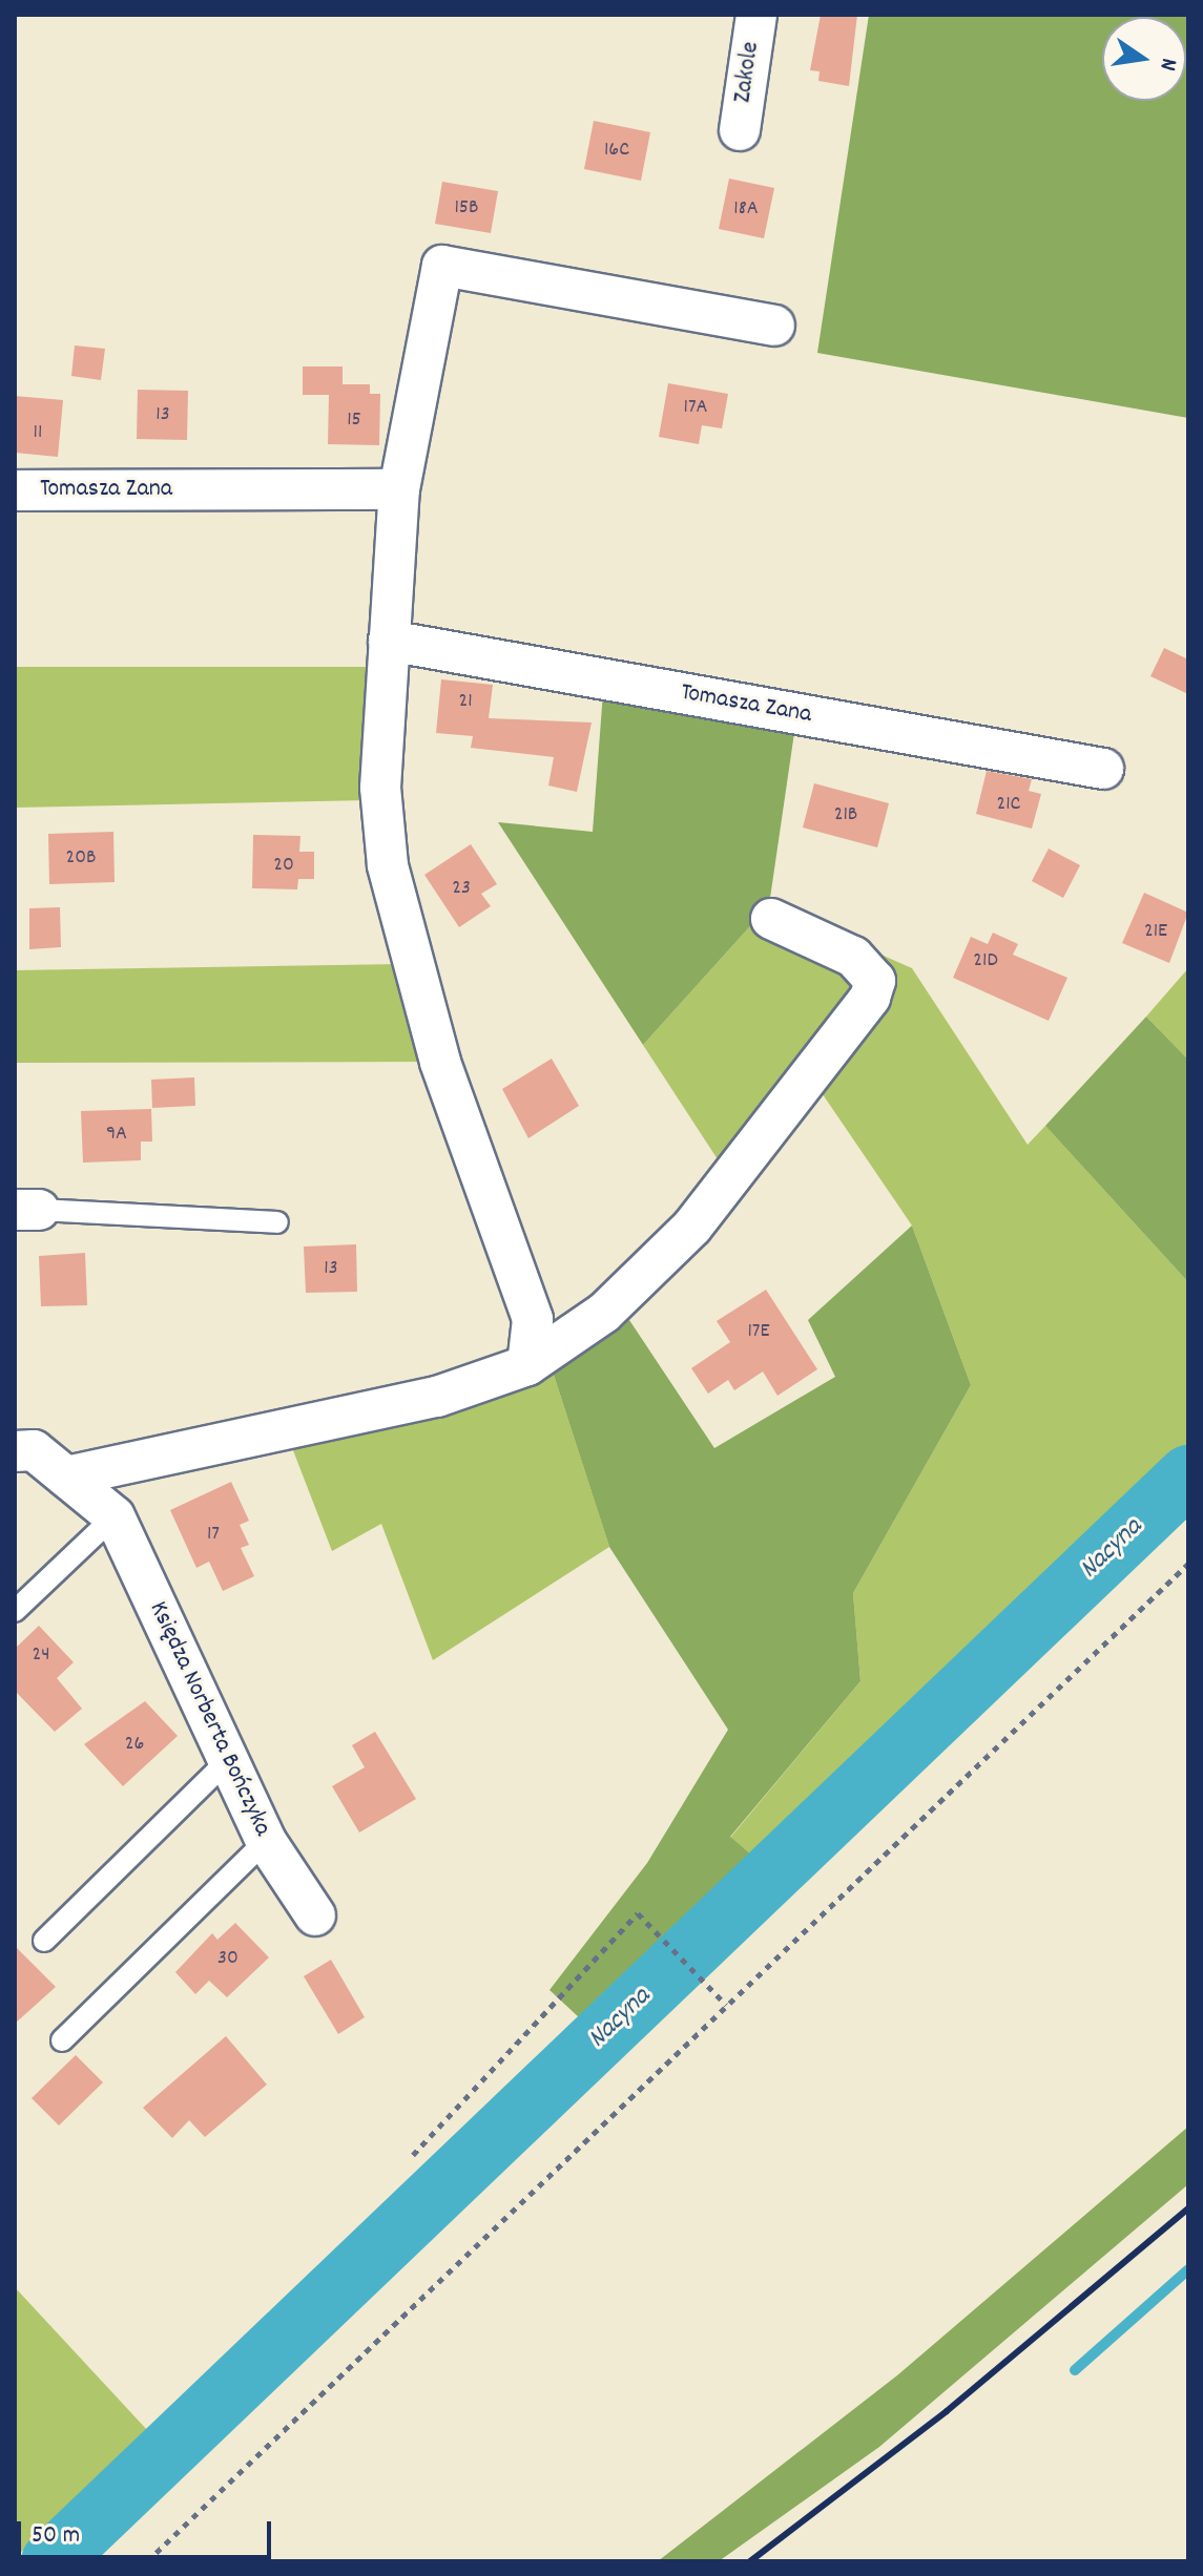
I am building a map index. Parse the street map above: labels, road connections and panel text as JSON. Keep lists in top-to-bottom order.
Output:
{
  "streets": {
    "street": ["Zakole", "Tomasza Zana", "Księdza Norberta Bończyka"]
  },
  "water": ["Nacyna"],
  "house_numbers": [
    "16C",
    "15B",
    "18A",
    "17A",
    "13",
    "15",
    "11",
    "21",
    "21C",
    "21B",
    "20B",
    "20",
    "23",
    "21E",
    "21D",
    "9A",
    "13",
    "17E",
    "17",
    "24",
    "26",
    "30"
  ],
  "scale_bar": "50 m",
  "north": "right"
}
